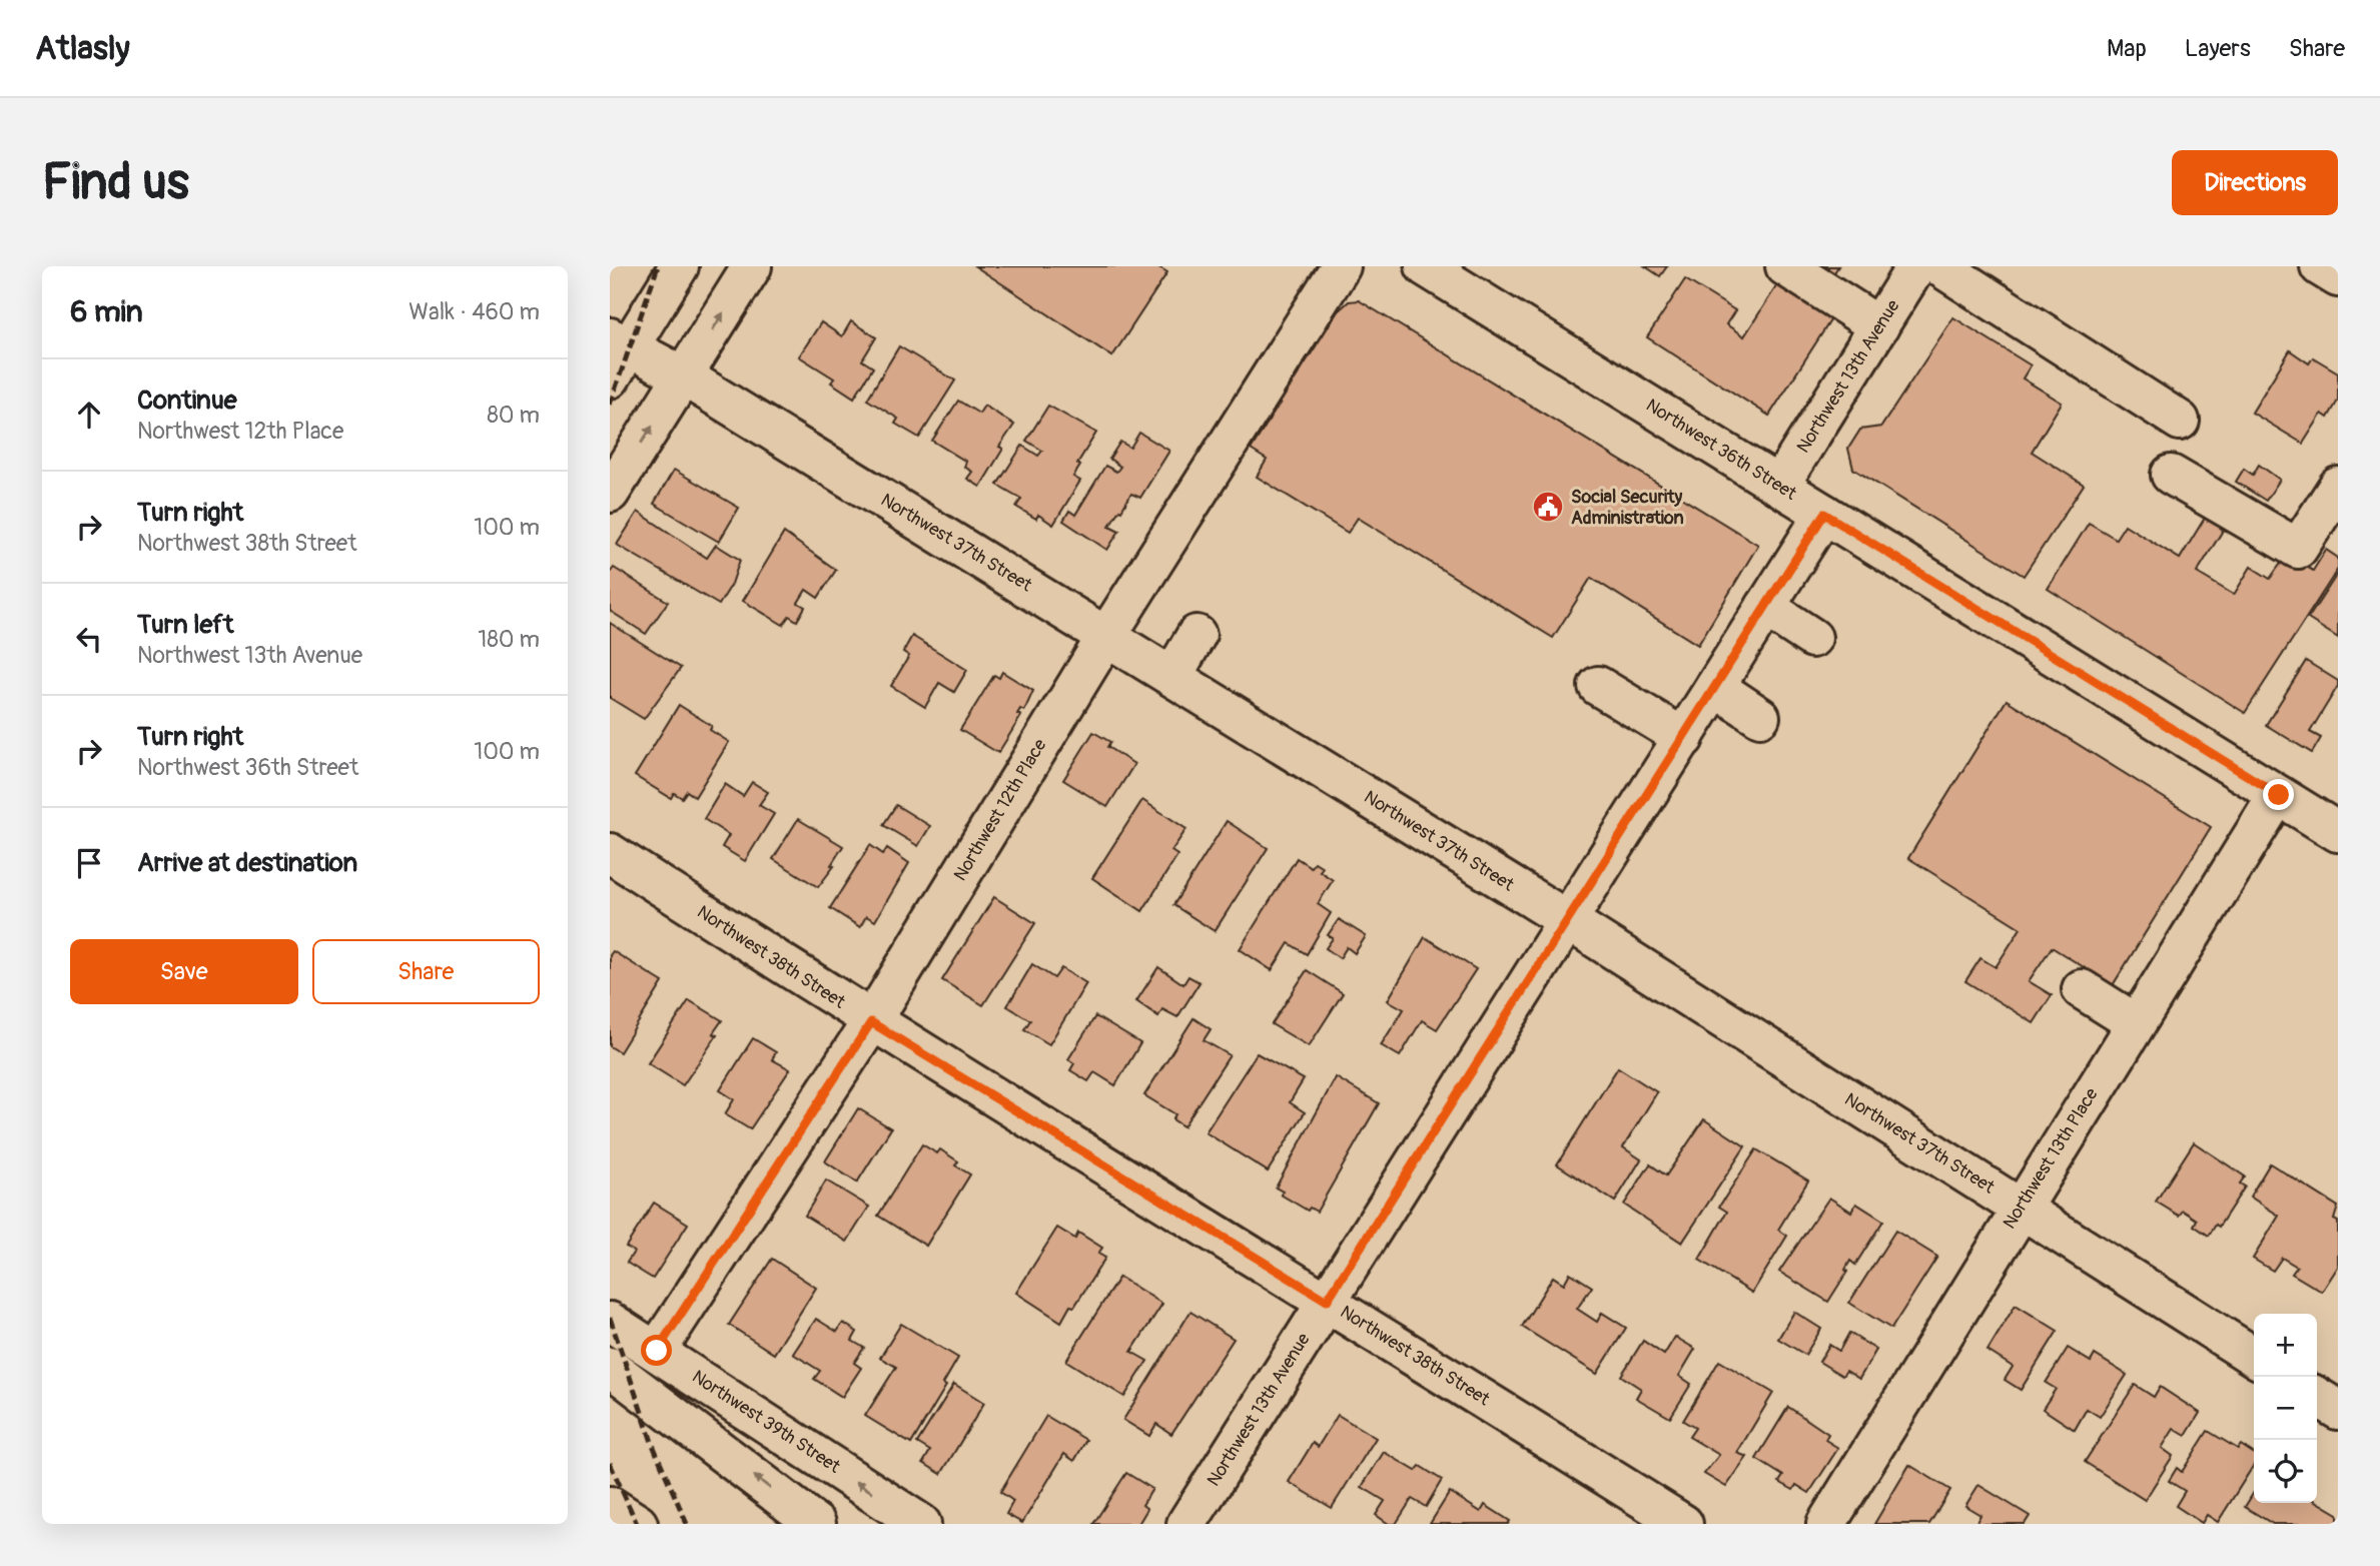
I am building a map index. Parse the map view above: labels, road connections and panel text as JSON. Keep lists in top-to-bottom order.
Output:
{
  "streets": {
    "main road": [
      "Northwest 13th Avenue",
      "Northwest 36th Street",
      "Northwest 37th Street",
      "Northwest 12th Place",
      "Northwest 38th Street",
      "Northwest 13th Place",
      "Northwest 39th Street"
    ]
  },
  "crossings": [
    ["Northwest 13th Avenue", "Northwest 36th Street"],
    ["Northwest 13th Avenue", "Northwest 37th Street"],
    ["Northwest 13th Avenue", "Northwest 38th Street"],
    ["Northwest 36th Street", "Northwest 13th Place"],
    ["Northwest 37th Street", "Northwest 12th Place"],
    ["Northwest 37th Street", "Northwest 13th Place"],
    ["Northwest 12th Place", "Northwest 38th Street"],
    ["Northwest 12th Place", "Northwest 39th Street"]
  ],
  "places": {
    "public building": ["Social Security Administration"]
  },
  "page": {
    "header": "Atlasly",
    "nav": ["Map", "Layers", "Share"],
    "buttons": [
      "Directions",
      ["Save", "Share"]
    ],
    "title": "Find us",
    "heading": ["6 min", "Walk · 460 m"],
    "list": [
      ["Continue", "Northwest 12th Place", "80 m"],
      ["Turn right", "Northwest 38th Street", "100 m"],
      ["Turn left", "Northwest 13th Avenue", "180 m"],
      ["Turn right", "Northwest 36th Street", "100 m"],
      "Arrive at destination"
    ],
    "map_buttons": ["+", "−"]
  }
}
